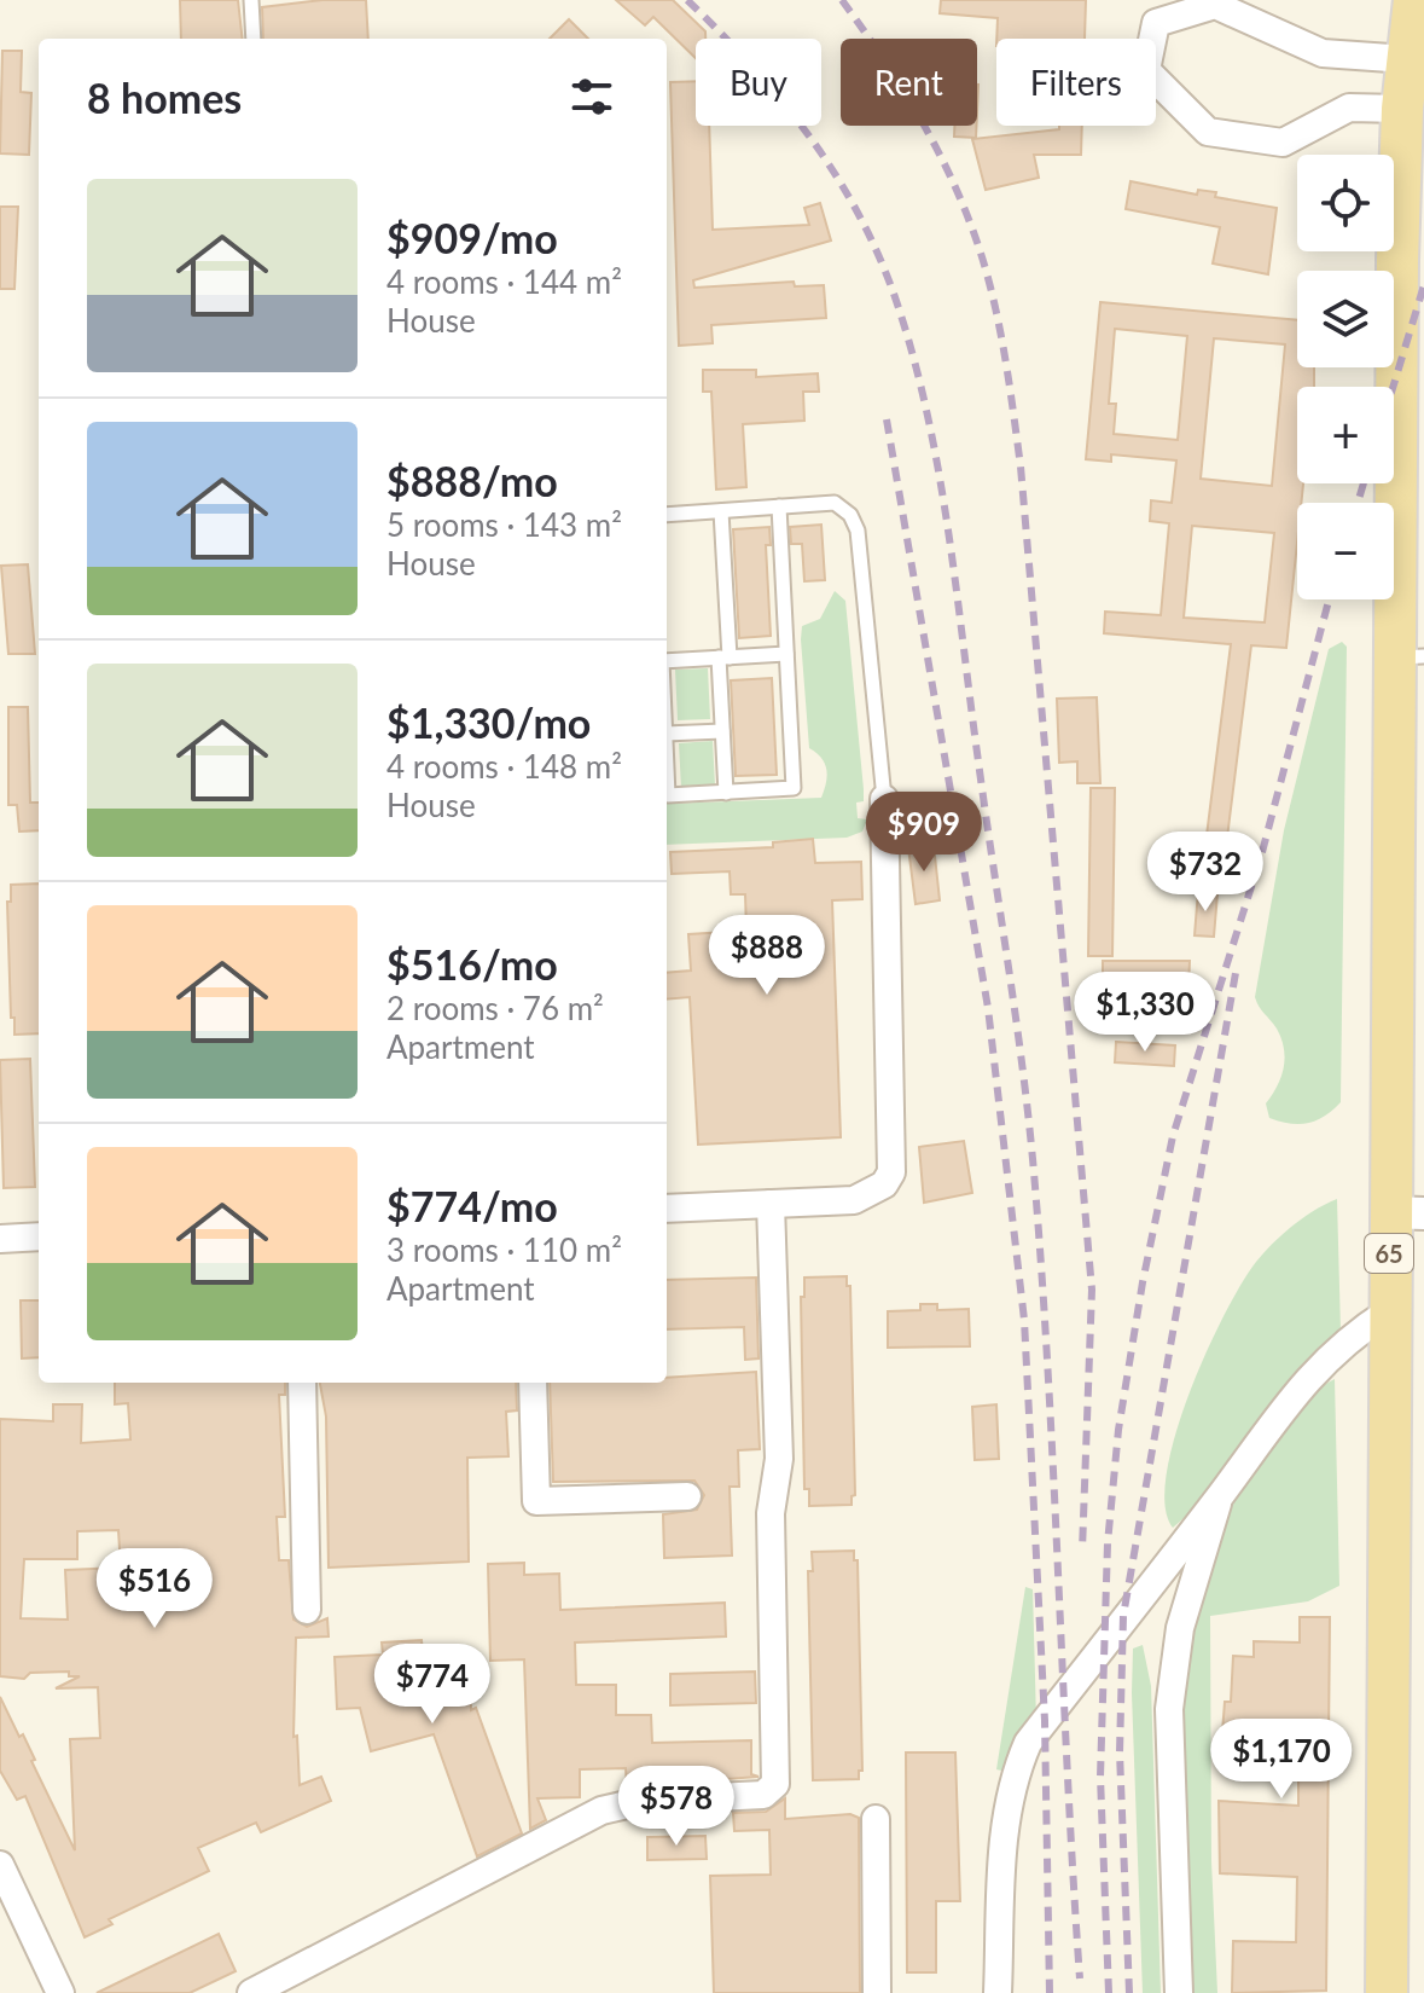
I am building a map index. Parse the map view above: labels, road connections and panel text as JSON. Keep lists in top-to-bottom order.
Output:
{
  "streets": {
    "main road": ["65"]
  },
  "page": {
    "chip": ["Buy", "Rent", "Filters"],
    "heading": "8 homes",
    "map_buttons": ["+", "−"],
    "list": [
      {
        "name": "$909/mo",
        "note": "4 rooms · 144 m² · House"
      },
      {
        "name": "$888/mo",
        "note": "5 rooms · 143 m² · House"
      },
      {
        "name": "$1,330/mo",
        "note": "4 rooms · 148 m² · House"
      },
      {
        "name": "$516/mo",
        "note": "2 rooms · 76 m² · Apartment"
      },
      {
        "name": "$774/mo",
        "note": "3 rooms · 110 m² · Apartment"
      }
    ],
    "price": [
      "$909",
      "$732",
      "$888",
      "$1,330",
      "$516",
      "$774",
      "$1,170",
      "$578"
    ]
  }
}
